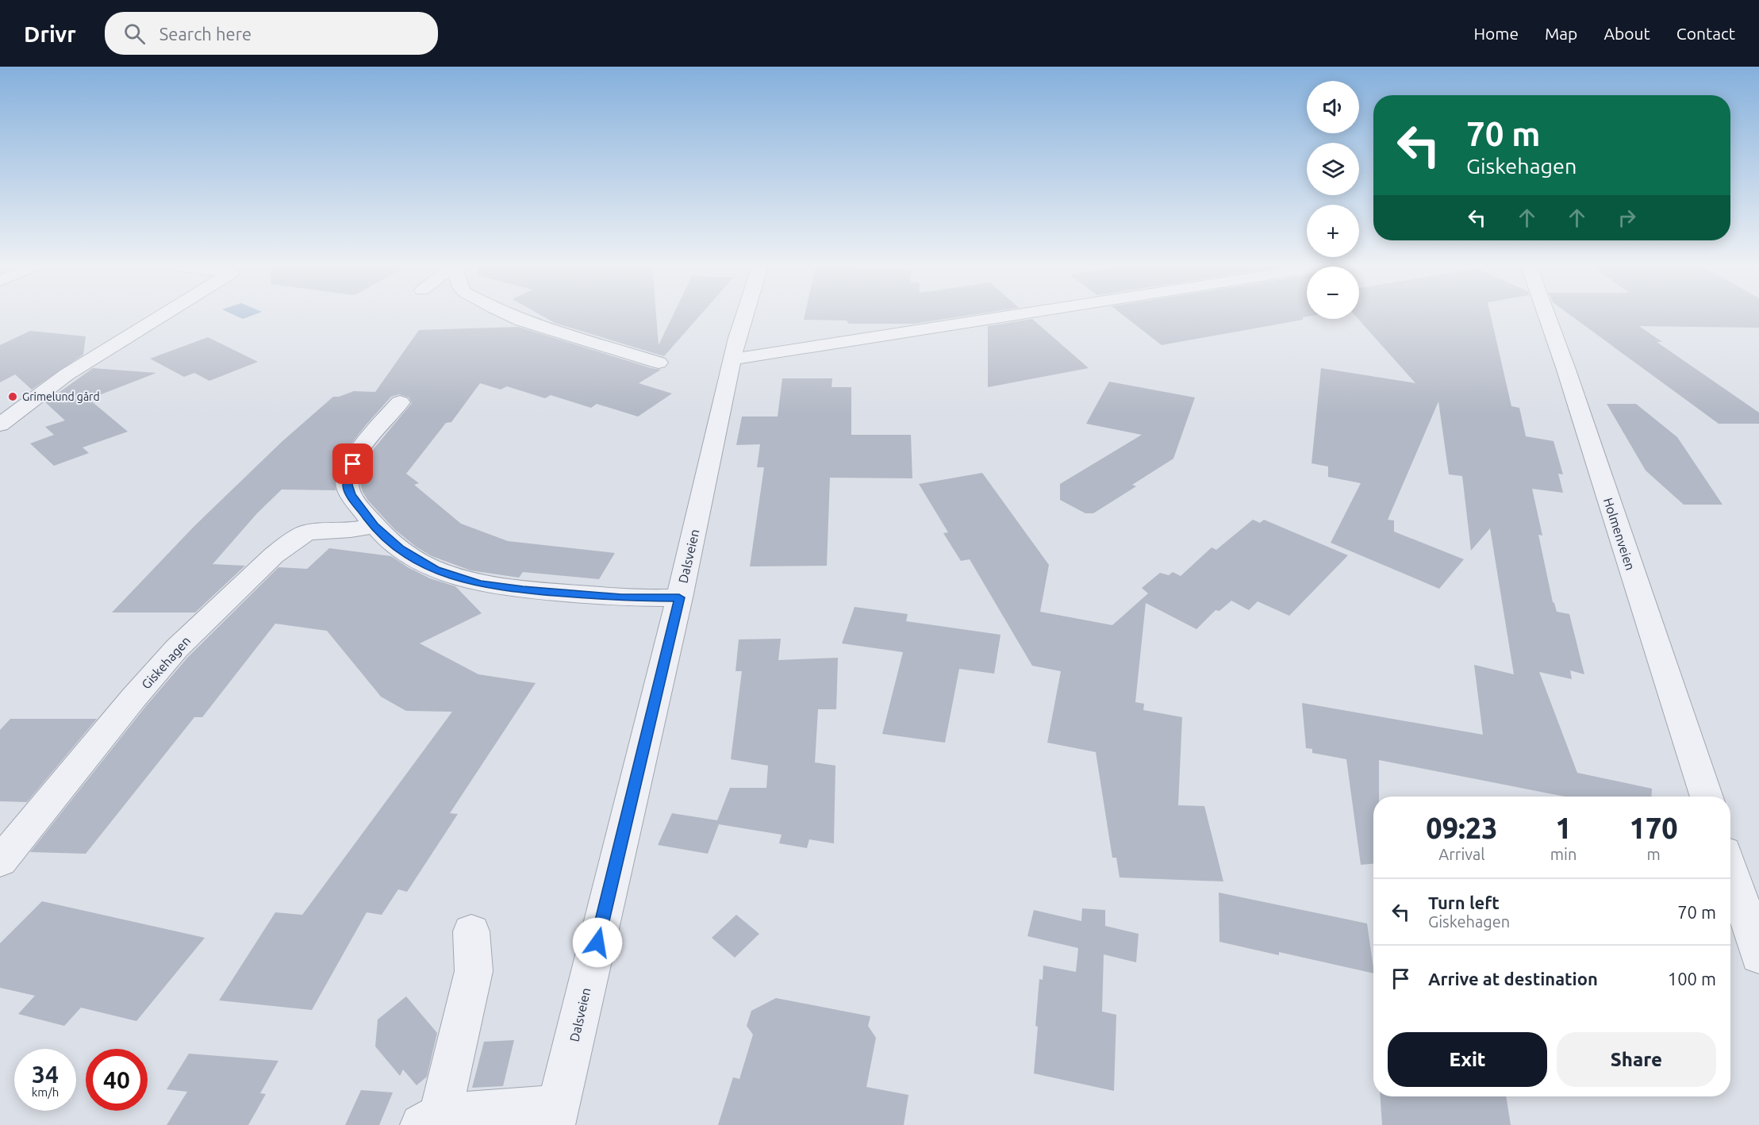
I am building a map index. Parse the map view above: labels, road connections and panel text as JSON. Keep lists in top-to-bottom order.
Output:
{
  "streets": {
    "street": ["Holmenveien", "Dalsveien", "Giskehagen"]
  },
  "places": ["Grimelund gård"],
  "page": {
    "header": "Drivr",
    "search": "Search here",
    "nav": [
      "Home",
      "Map",
      "About",
      "Contact"
    ],
    "map_buttons": ["+", "−"],
    "turn": ["70 m", "Giskehagen"],
    "eta": [
      "09:23",
      "Arrival",
      "1",
      "min",
      "170",
      "m"
    ],
    "list": [
      {
        "name": "Turn left",
        "note": "Giskehagen",
        "value": "70 m"
      },
      {
        "name": "Arrive at destination",
        "value": "100 m"
      }
    ],
    "buttons": ["Exit", "Share"],
    "speed": "34 km/h",
    "limit": "40"
  }
}
